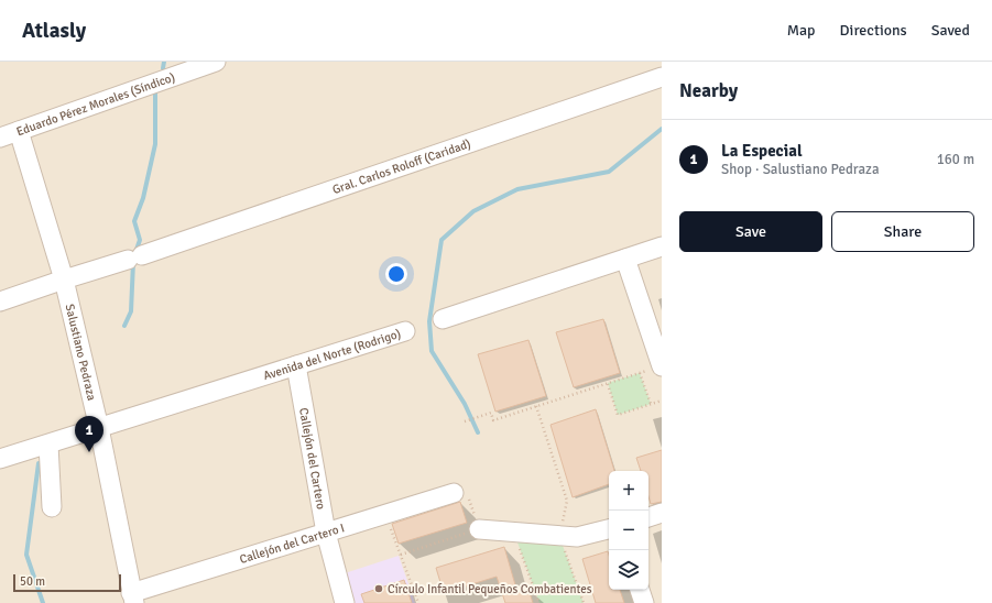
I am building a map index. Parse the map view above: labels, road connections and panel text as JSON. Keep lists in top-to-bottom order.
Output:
{
  "streets": {
    "street": [
      "Eduardo Pérez Morales (Síndico)",
      "Gral. Carlos Roloff (Caridad)",
      "Salustiano Pedraza",
      "Avenida del Norte (Rodrigo)",
      "Callejón del Cartero",
      "Callejón del Cartero I"
    ]
  },
  "crossings": [
    ["Eduardo Pérez Morales (Síndico)", "Salustiano Pedraza"],
    ["Gral. Carlos Roloff (Caridad)", "Salustiano Pedraza"],
    ["Salustiano Pedraza", "Avenida del Norte (Rodrigo)"],
    ["Salustiano Pedraza", "Callejón del Cartero I"],
    ["Avenida del Norte (Rodrigo)", "Callejón del Cartero"],
    ["Callejón del Cartero", "Callejón del Cartero I"]
  ],
  "places": ["Círculo Infantil Pequeños Combatientes"],
  "scale_bar": "50 m",
  "page": {
    "header": "Atlasly",
    "nav": ["Map", "Directions", "Saved"],
    "heading": "Nearby",
    "list": [
      {
        "mark": "1",
        "name": "La Especial",
        "note": "Shop · Salustiano Pedraza",
        "value": "160 m"
      }
    ],
    "buttons": ["Save", "Share"],
    "pins": "1",
    "map_buttons": ["+", "−"],
    "scale": "50 m"
  }
}
